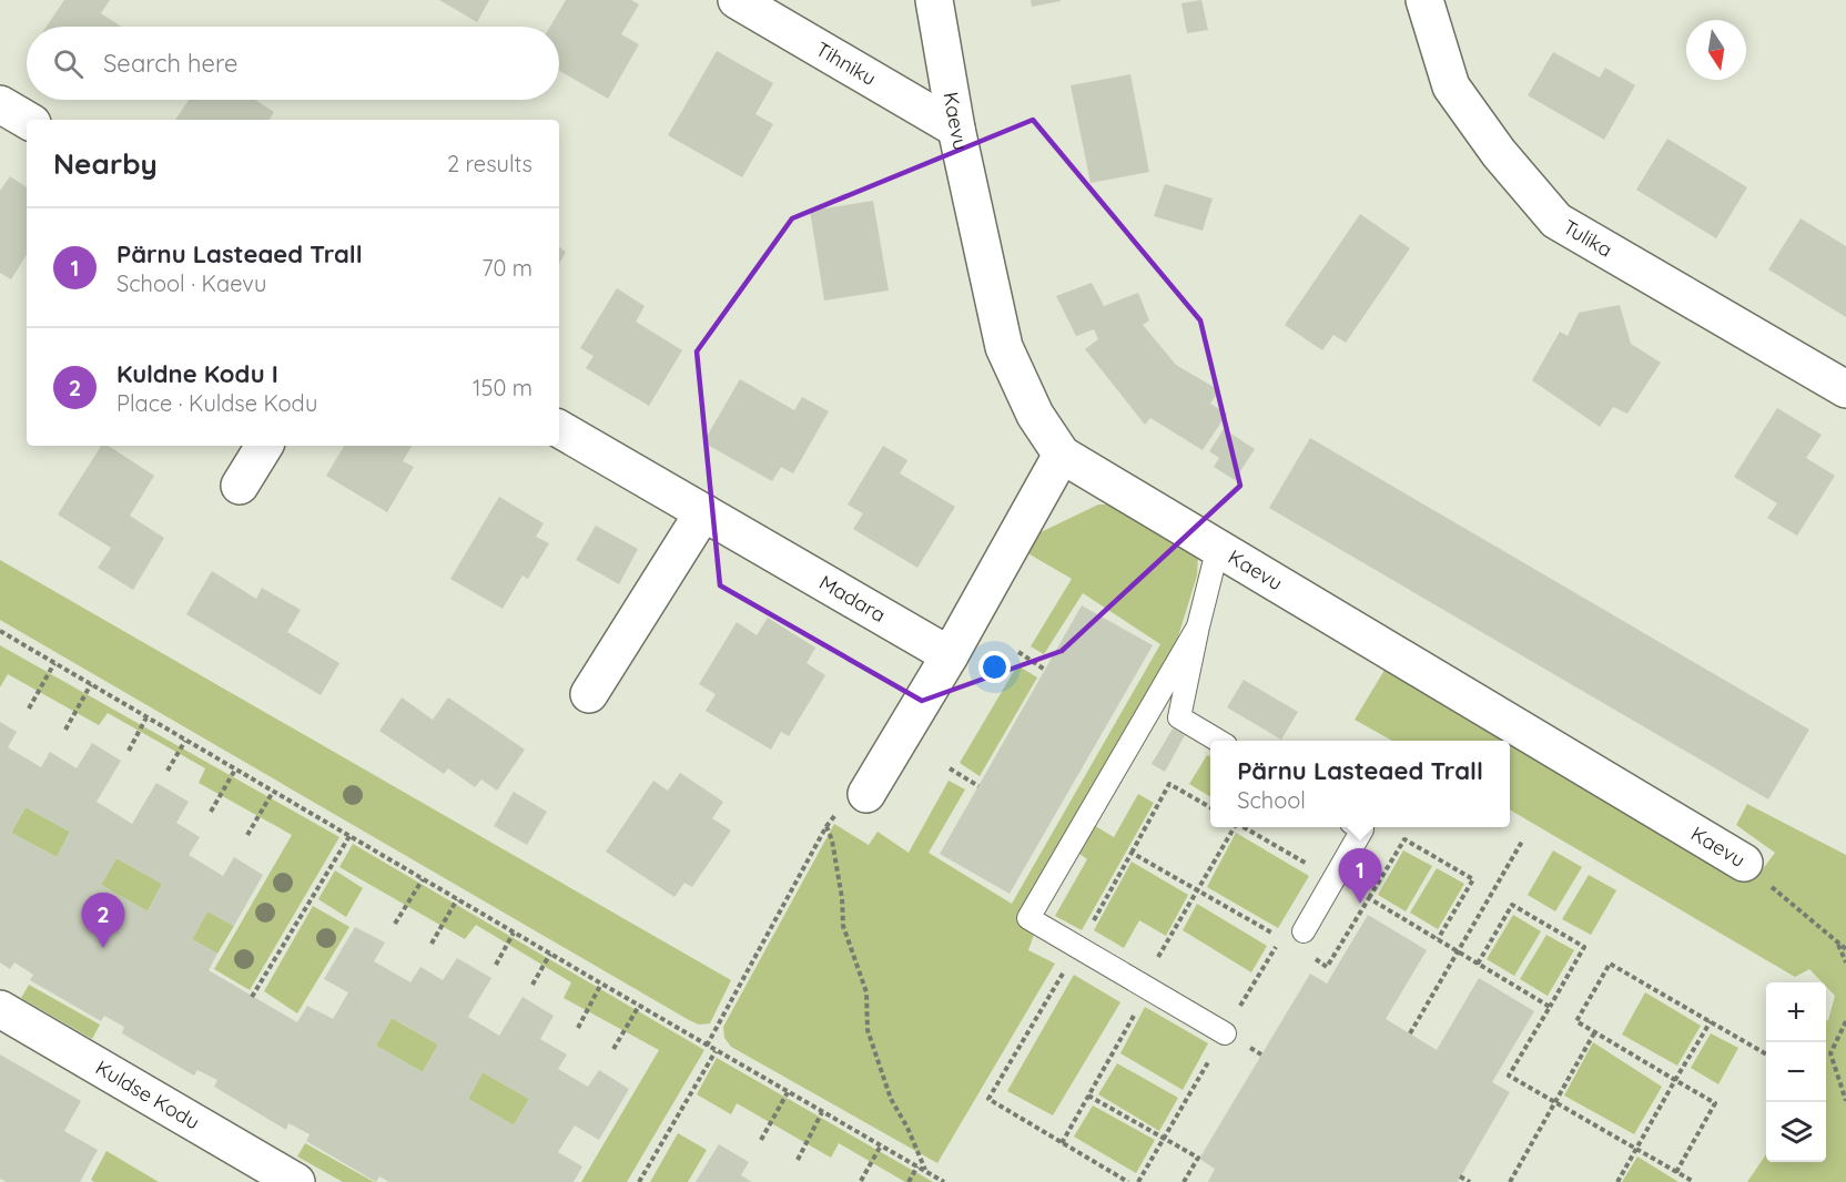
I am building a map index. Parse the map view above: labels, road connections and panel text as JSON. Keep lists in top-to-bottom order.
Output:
{
  "streets": {
    "street": [
      "Tihniku",
      "Kaevu",
      "Tulika",
      "Madara",
      "Kuldse Kodu"
    ]
  },
  "crossings": [
    ["Tihniku", "Kaevu"]
  ],
  "north": "bottom",
  "page": {
    "search": "Search here",
    "heading": ["Nearby", "2 results"],
    "list": [
      {
        "mark": "1",
        "name": "Pärnu Lasteaed Trall",
        "note": "School · Kaevu",
        "value": "70 m"
      },
      {
        "mark": "2",
        "name": "Kuldne Kodu I",
        "note": "Place · Kuldse Kodu",
        "value": "150 m"
      }
    ],
    "popup": ["Pärnu Lasteaed Trall", "School"],
    "pins": ["1", "2"],
    "map_buttons": ["+", "−"]
  }
}
